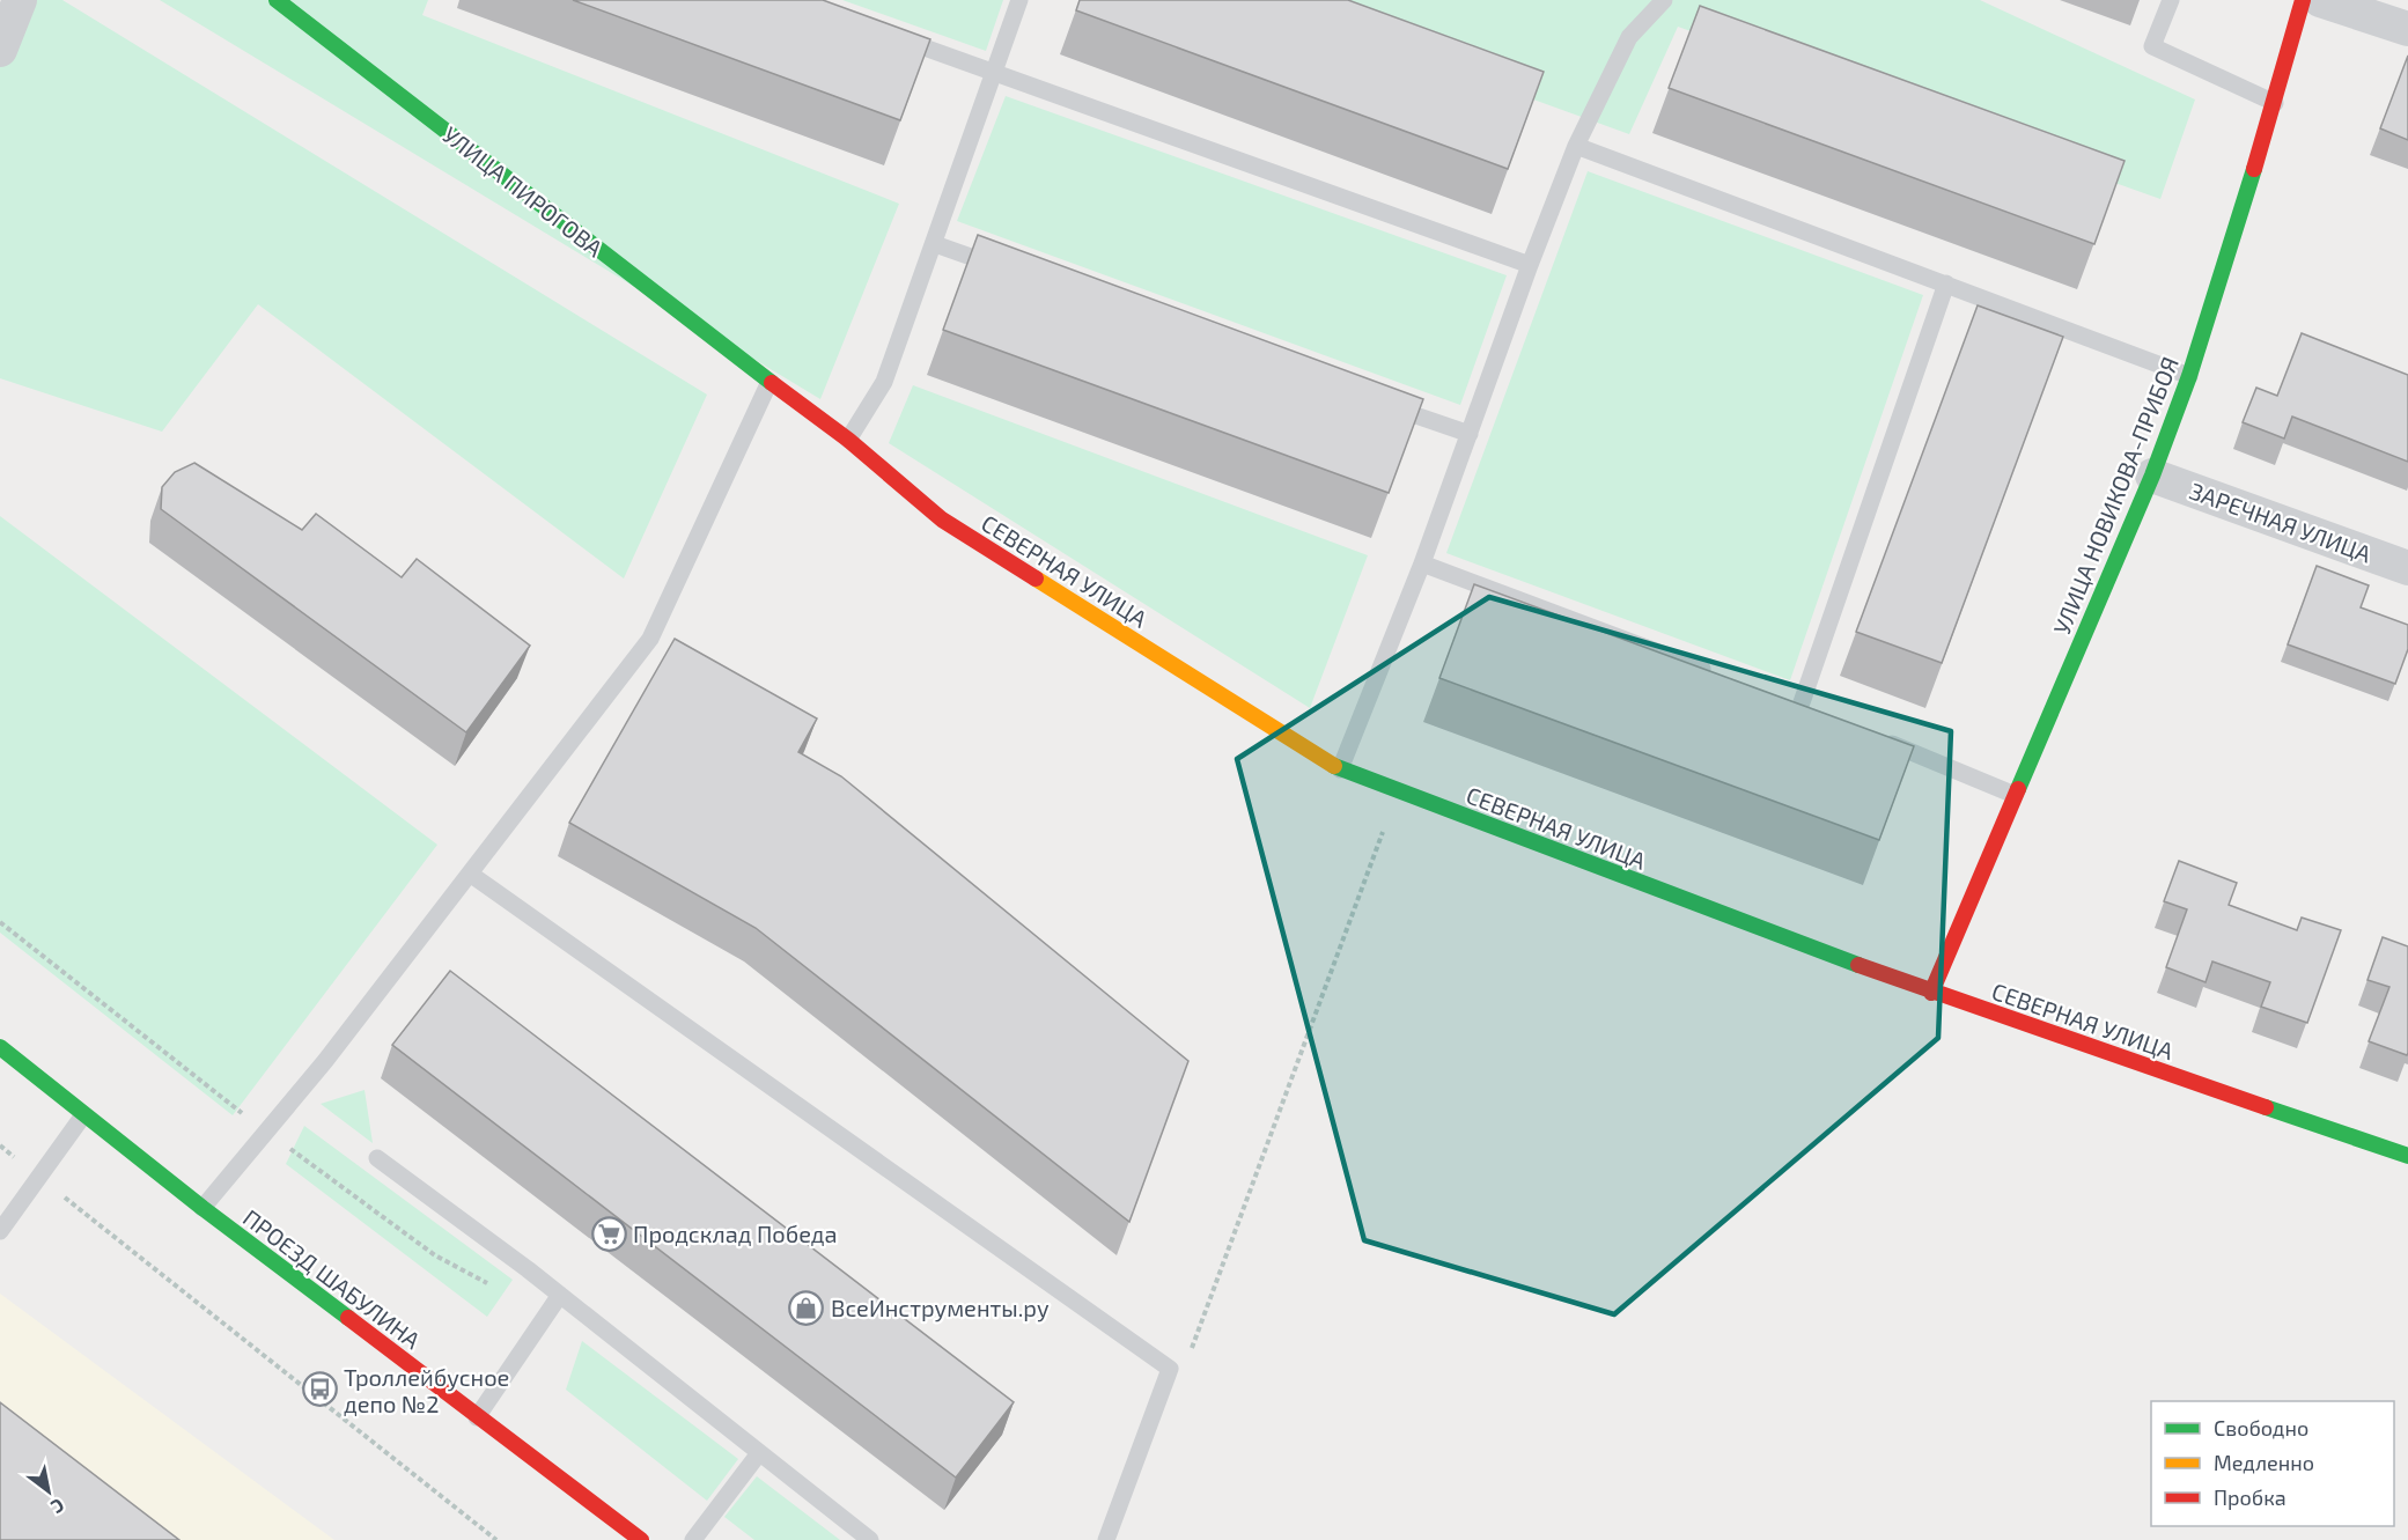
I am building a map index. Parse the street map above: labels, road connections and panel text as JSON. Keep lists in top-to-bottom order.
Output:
{
  "streets": {
    "street": [
      "УЛИЦА ПИРОГОВА",
      "УЛИЦА НОВИКОВА-ПРИБОЯ",
      "ЗАРЕЧНАЯ УЛИЦА",
      "СЕВЕРНАЯ УЛИЦА",
      "ПРОЕЗД ШАБУЛИНА"
    ]
  },
  "crossings": [
    ["УЛИЦА ПИРОГОВА", "СЕВЕРНАЯ УЛИЦА"],
    ["УЛИЦА НОВИКОВА-ПРИБОЯ", "ЗАРЕЧНАЯ УЛИЦА"],
    ["УЛИЦА НОВИКОВА-ПРИБОЯ", "СЕВЕРНАЯ УЛИЦА"]
  ],
  "places": {
    "supermarket": ["Продсклад Победа"],
    "shop": ["ВсеИнструменты.ру"],
    "bus stop": ["Троллейбусное депо №2"]
  },
  "legend": ["Свободно", "Медленно", "Пробка"],
  "north": "bottom right"
}
